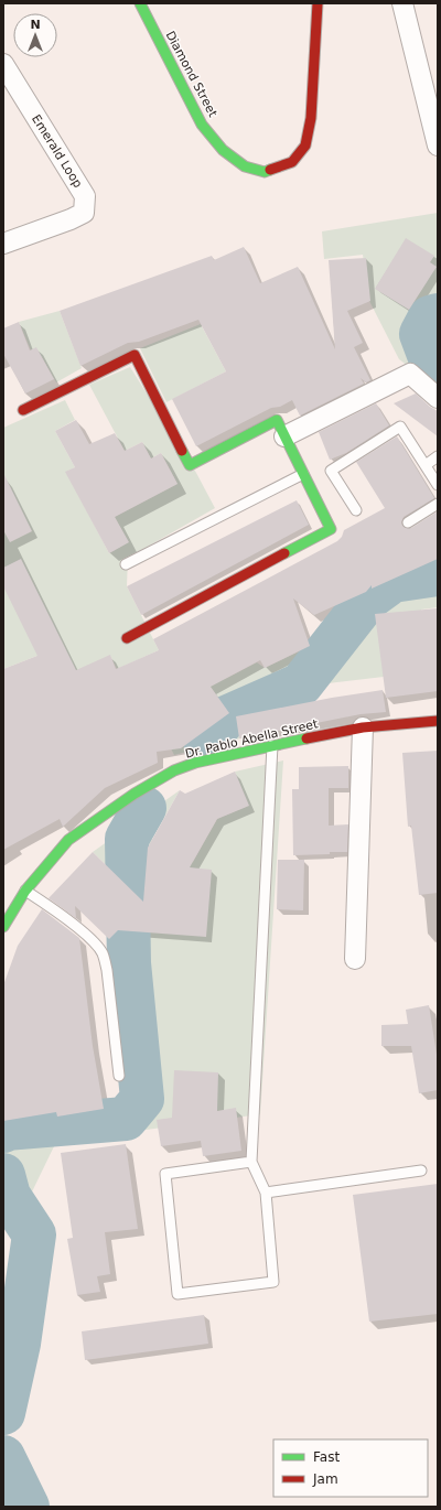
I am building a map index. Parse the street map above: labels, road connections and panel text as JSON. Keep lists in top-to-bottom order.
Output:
{
  "streets": {
    "street": ["Diamond Street", "Emerald Loop", "Dr. Pablo Abella Street"]
  },
  "legend": ["Fast", "Jam"],
  "north": "top"
}
